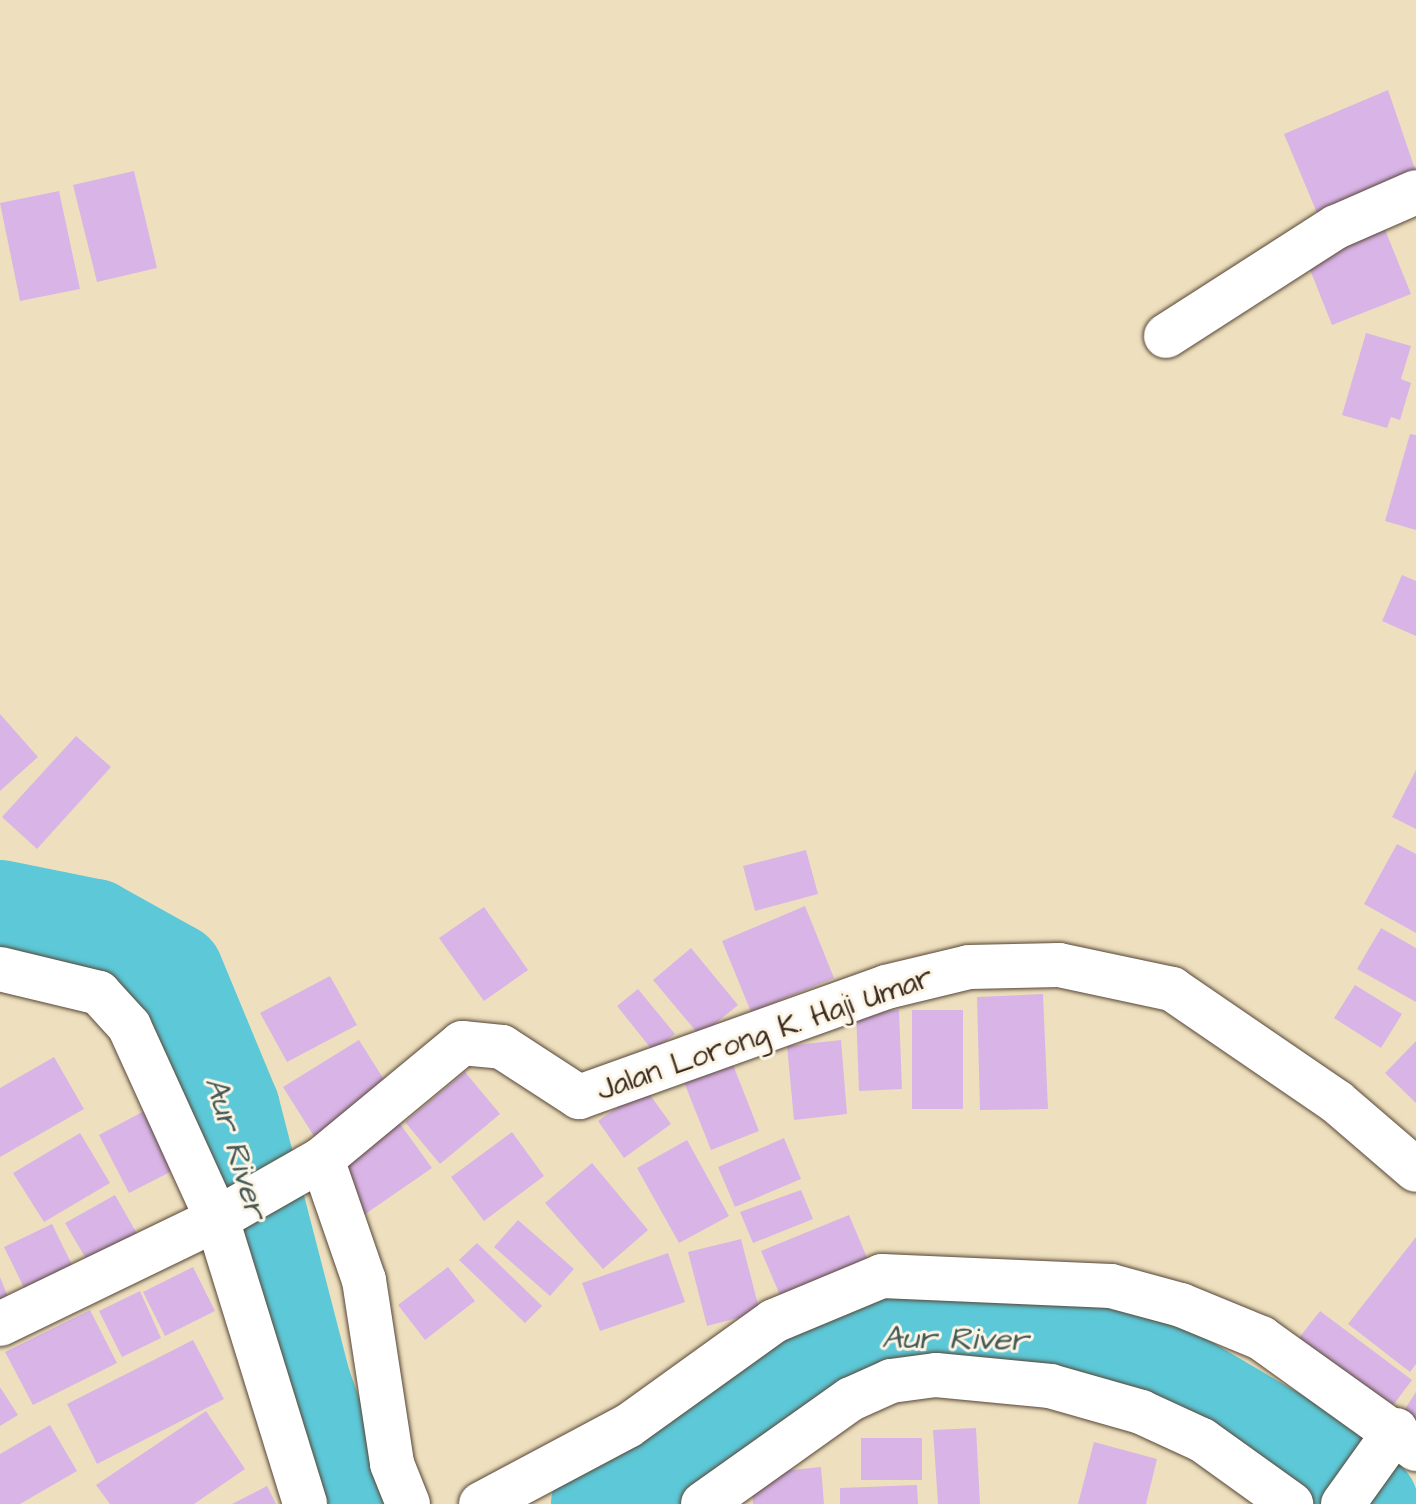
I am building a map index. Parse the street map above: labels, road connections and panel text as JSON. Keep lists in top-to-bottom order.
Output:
{
  "streets": {
    "street": ["Jalan Lorong K. Haji Umar"]
  },
  "water": ["Aur River"]
}
